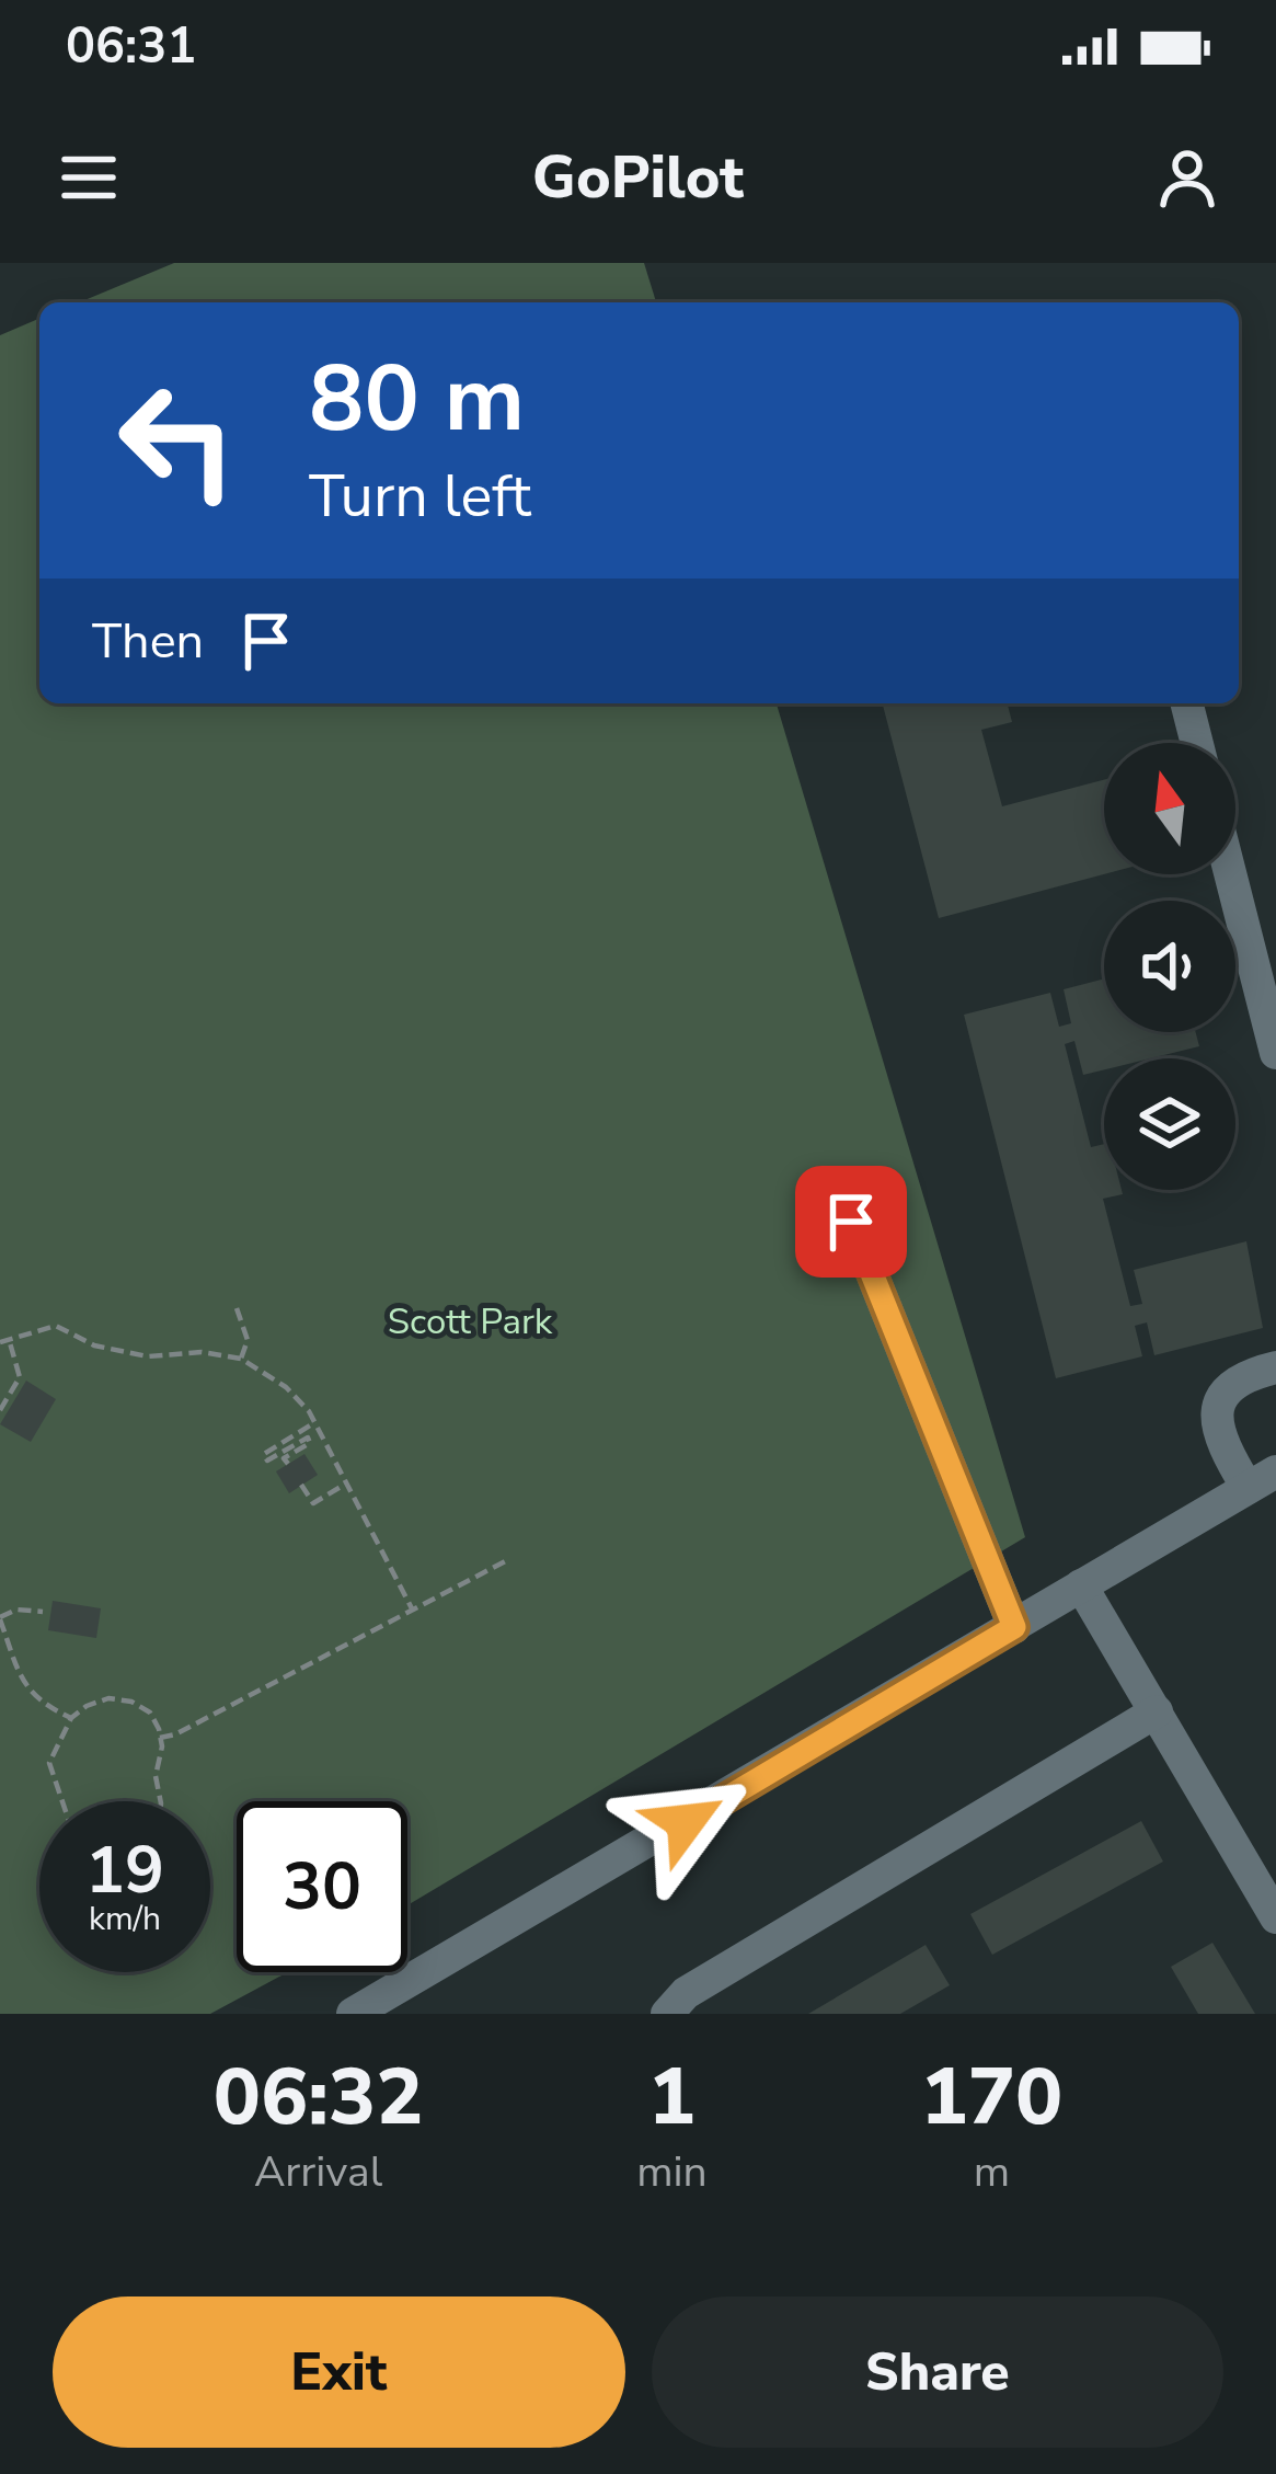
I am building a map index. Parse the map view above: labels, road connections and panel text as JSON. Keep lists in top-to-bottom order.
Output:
{
  "parks": ["Scott Park"],
  "north": "top",
  "page": {
    "status": "06:31",
    "header": "GoPilot",
    "turn": ["80 m", "Turn left"],
    "then": "Then",
    "speed": "19 km/h",
    "limit": "30",
    "eta": [
      "06:32",
      "Arrival",
      "1",
      "min",
      "170",
      "m"
    ],
    "buttons": ["Exit", "Share"]
  }
}
